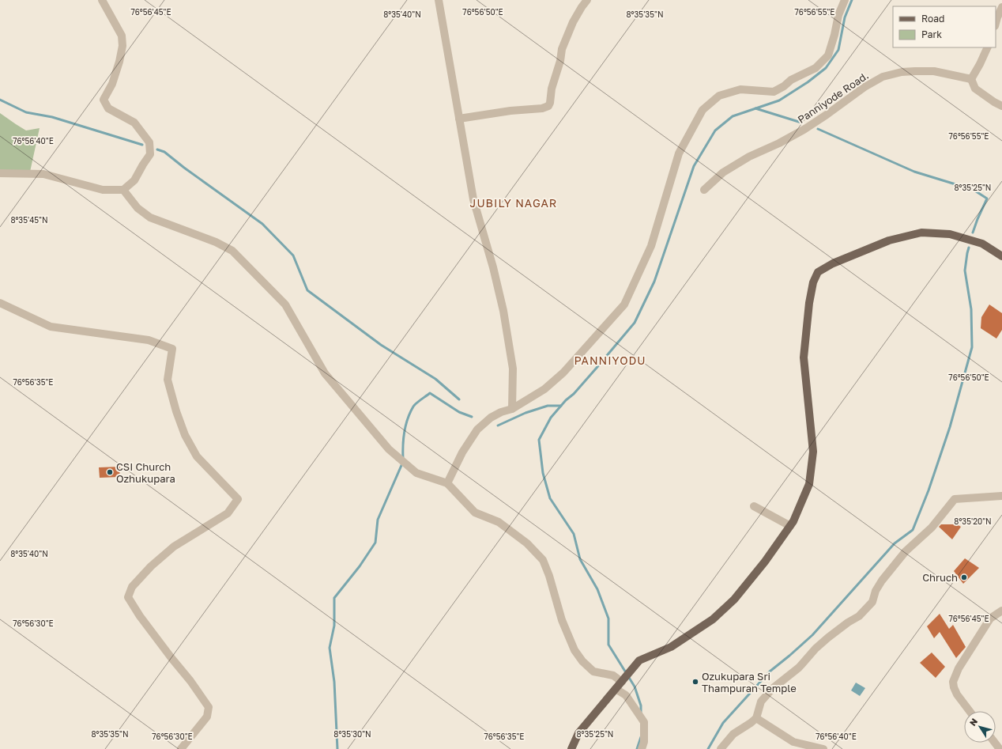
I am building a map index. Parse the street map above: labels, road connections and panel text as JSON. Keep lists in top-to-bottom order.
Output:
{
  "streets": {
    "street": ["Panniyode Road."]
  },
  "districts": ["JUBILY NAGAR", "PANNIYODU"],
  "places": ["CSI Church Ozhukupara", "Chruch", "Ozukupara Sri Thampuran Temple"],
  "legend": ["Road", "Park"],
  "north": "top left",
  "coordinates": [
    "76°56'45\"E",
    "76°56'50\"E",
    "76°56'55\"E",
    "8°35'40\"N",
    "8°35'35\"N",
    "76°56'40\"E",
    "8°35'25\"N",
    "8°35'45\"N",
    "76°56'35\"E",
    "8°35'20\"N",
    "76°56'30\"E",
    "8°35'30\"N"
  ]
}
